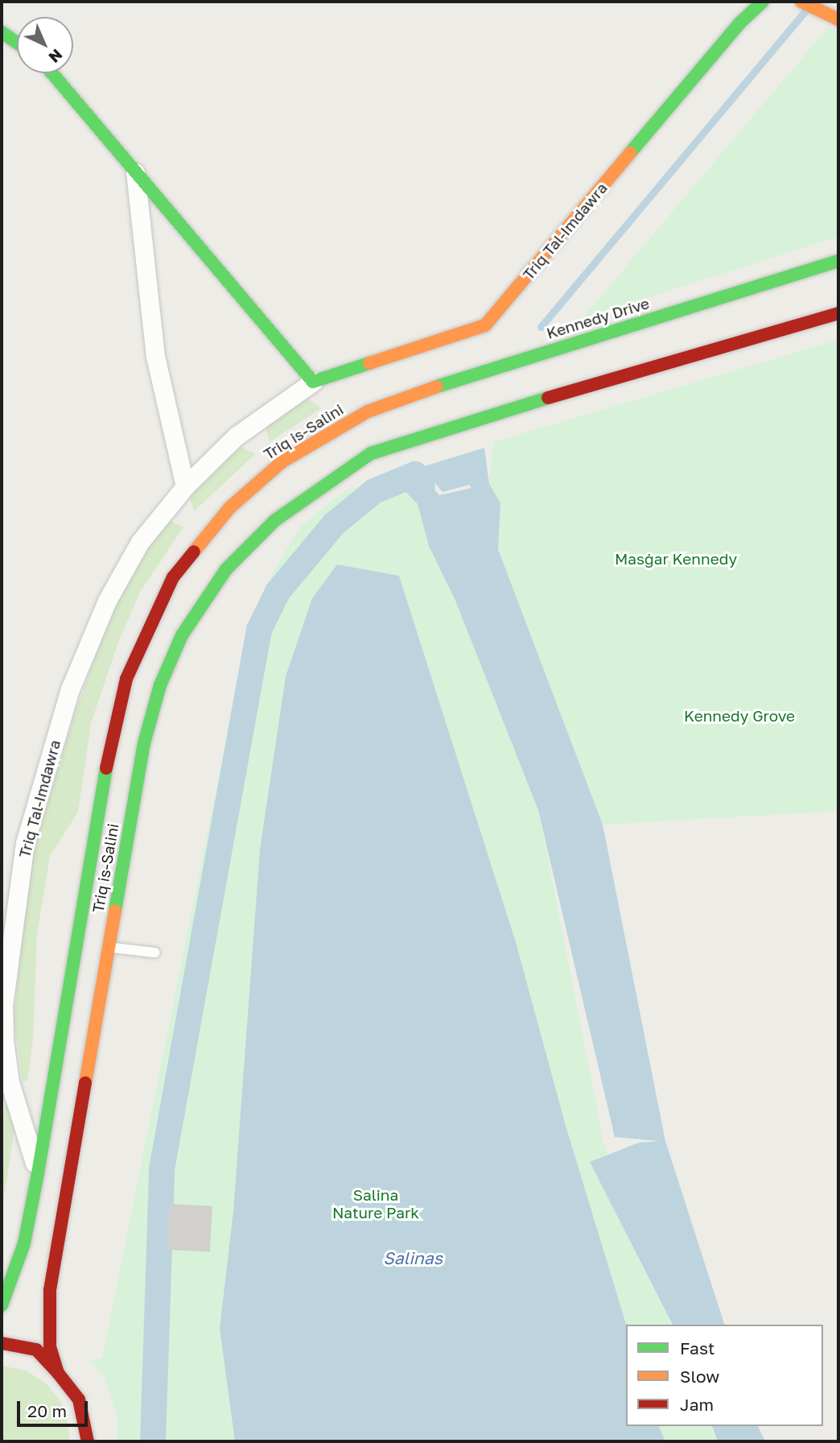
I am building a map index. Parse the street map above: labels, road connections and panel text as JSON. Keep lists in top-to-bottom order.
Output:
{
  "streets": {
    "main road": ["Triq Tal-Imdawra", "Kennedy Drive", "Triq is-Salini"]
  },
  "crossings": [
    ["Triq Tal-Imdawra", "Triq is-Salini"],
    ["Kennedy Drive", "Triq is-Salini"]
  ],
  "water": ["Salinas"],
  "parks": ["Masġar Kennedy", "Kennedy Grove", "Salina Nature Park"],
  "legend": ["Fast", "Slow", "Jam"],
  "scale_bar": "20 m",
  "north": "bottom right"
}
